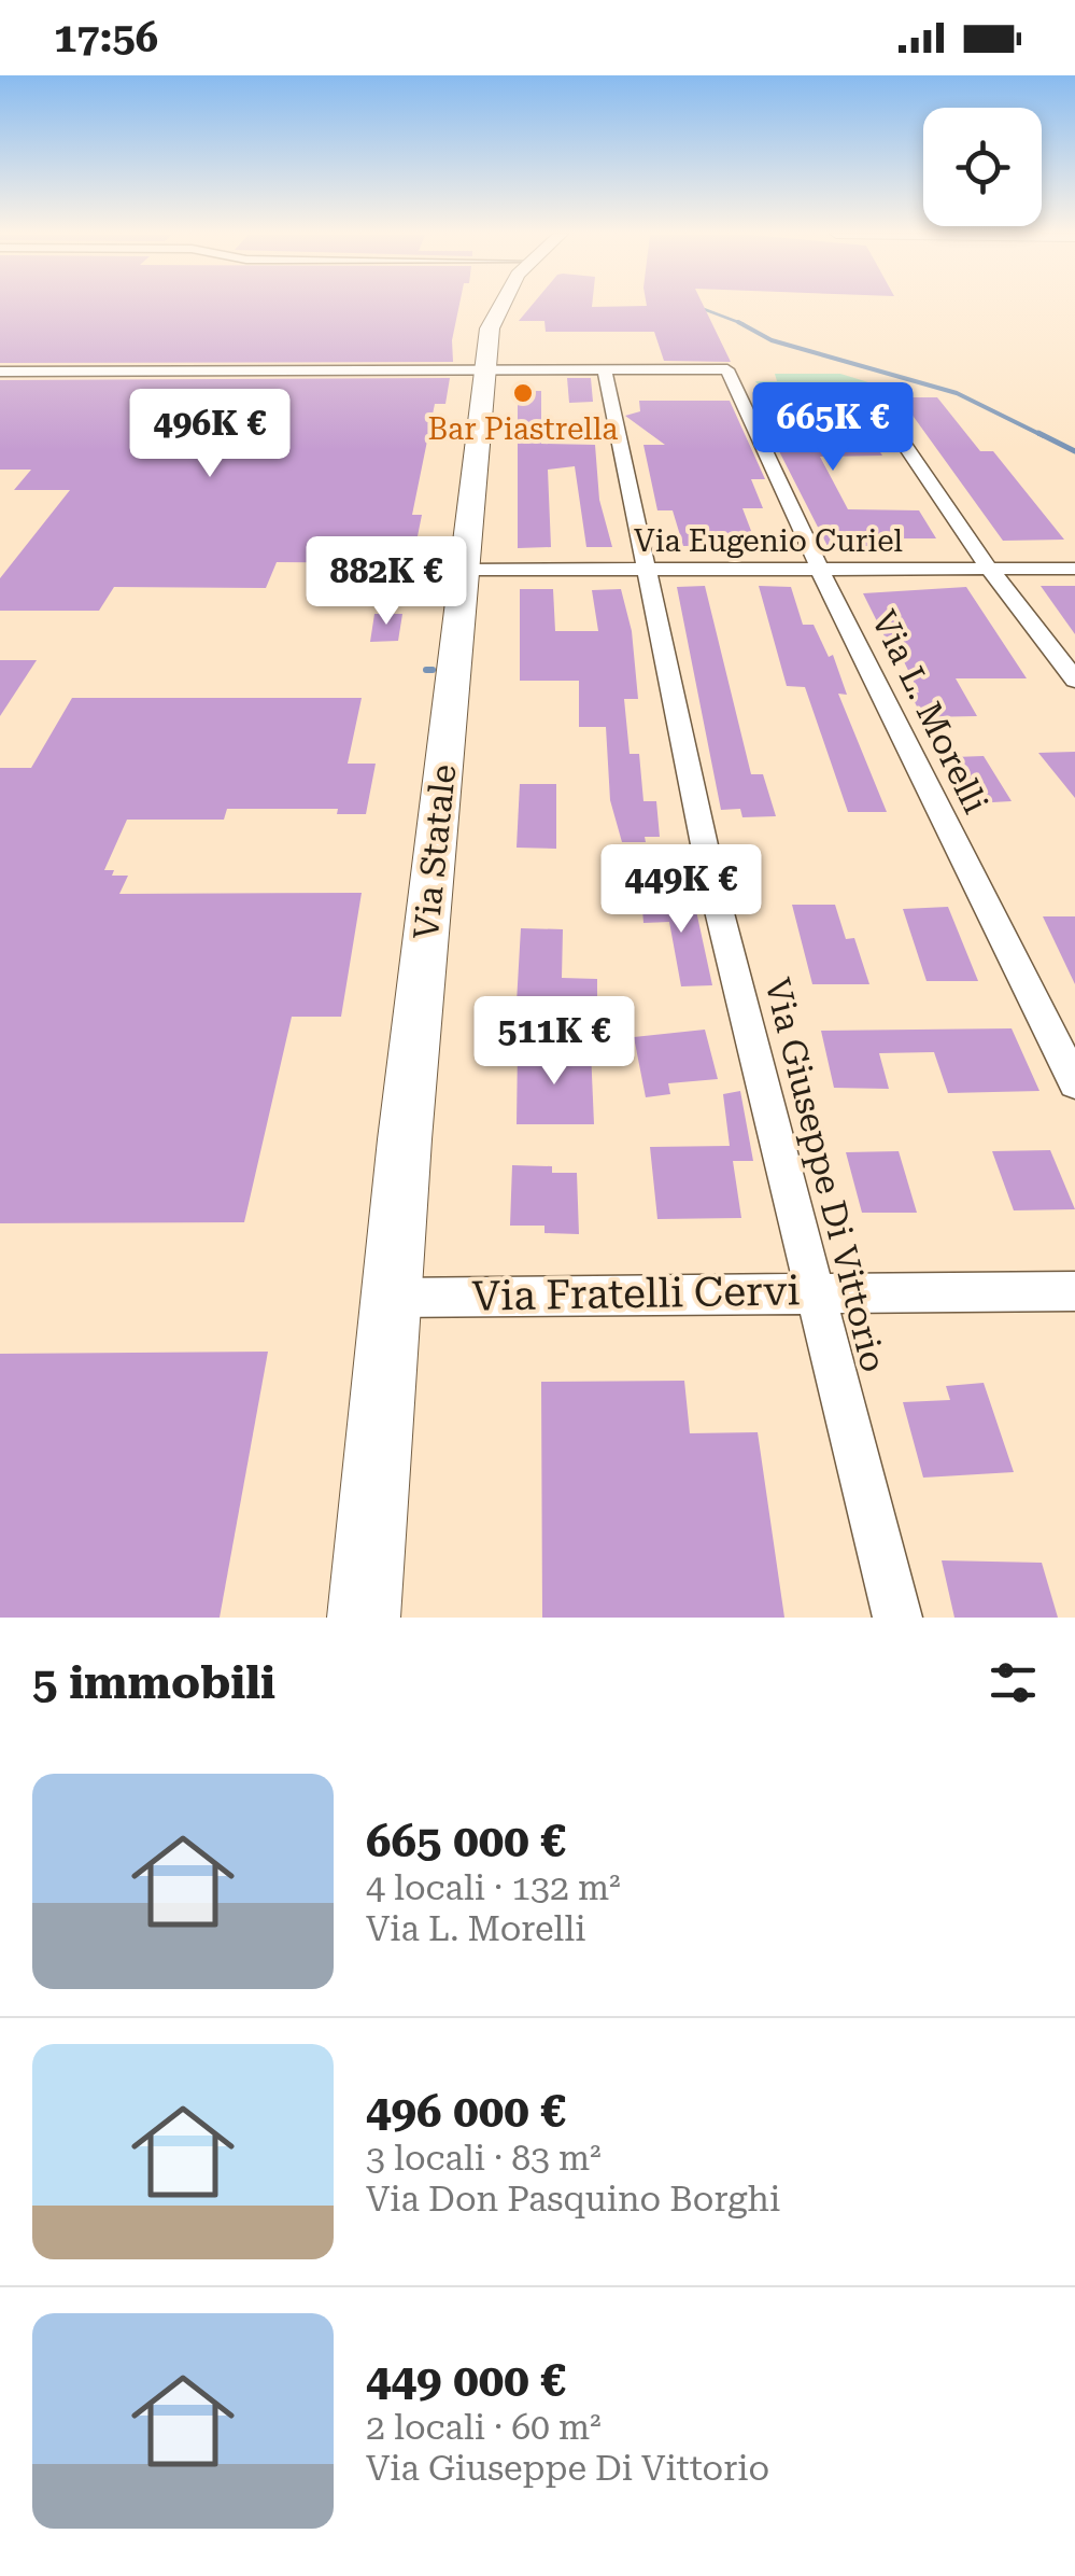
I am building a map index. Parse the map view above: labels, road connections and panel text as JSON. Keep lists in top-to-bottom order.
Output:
{
  "streets": {
    "main road": ["Via Statale"],
    "street": [
      "Via Eugenio Curiel",
      "Via L. Morelli",
      "Via Giuseppe Di Vittorio",
      "Via Fratelli Cervi"
    ]
  },
  "crossings": [
    ["Via Eugenio Curiel", "Via L. Morelli"],
    ["Via Eugenio Curiel", "Via Statale"],
    ["Via Eugenio Curiel", "Via Giuseppe Di Vittorio"],
    ["Via L. Morelli", "Via Giuseppe Di Vittorio"],
    ["Via Statale", "Via Fratelli Cervi"],
    ["Via Giuseppe Di Vittorio", "Via Fratelli Cervi"]
  ],
  "places": ["Bar Piastrella"],
  "page": {
    "status": "17:56",
    "price": [
      "665K €",
      "496K €",
      "882K €",
      "449K €",
      "511K €"
    ],
    "heading": "5 immobili",
    "list": [
      {
        "name": "665 000 €",
        "note": "4 locali · 132 m² · Via L. Morelli"
      },
      {
        "name": "496 000 €",
        "note": "3 locali · 83 m² · Via Don Pasquino Borghi"
      },
      {
        "name": "449 000 €",
        "note": "2 locali · 60 m² · Via Giuseppe Di Vittorio"
      }
    ]
  }
}
